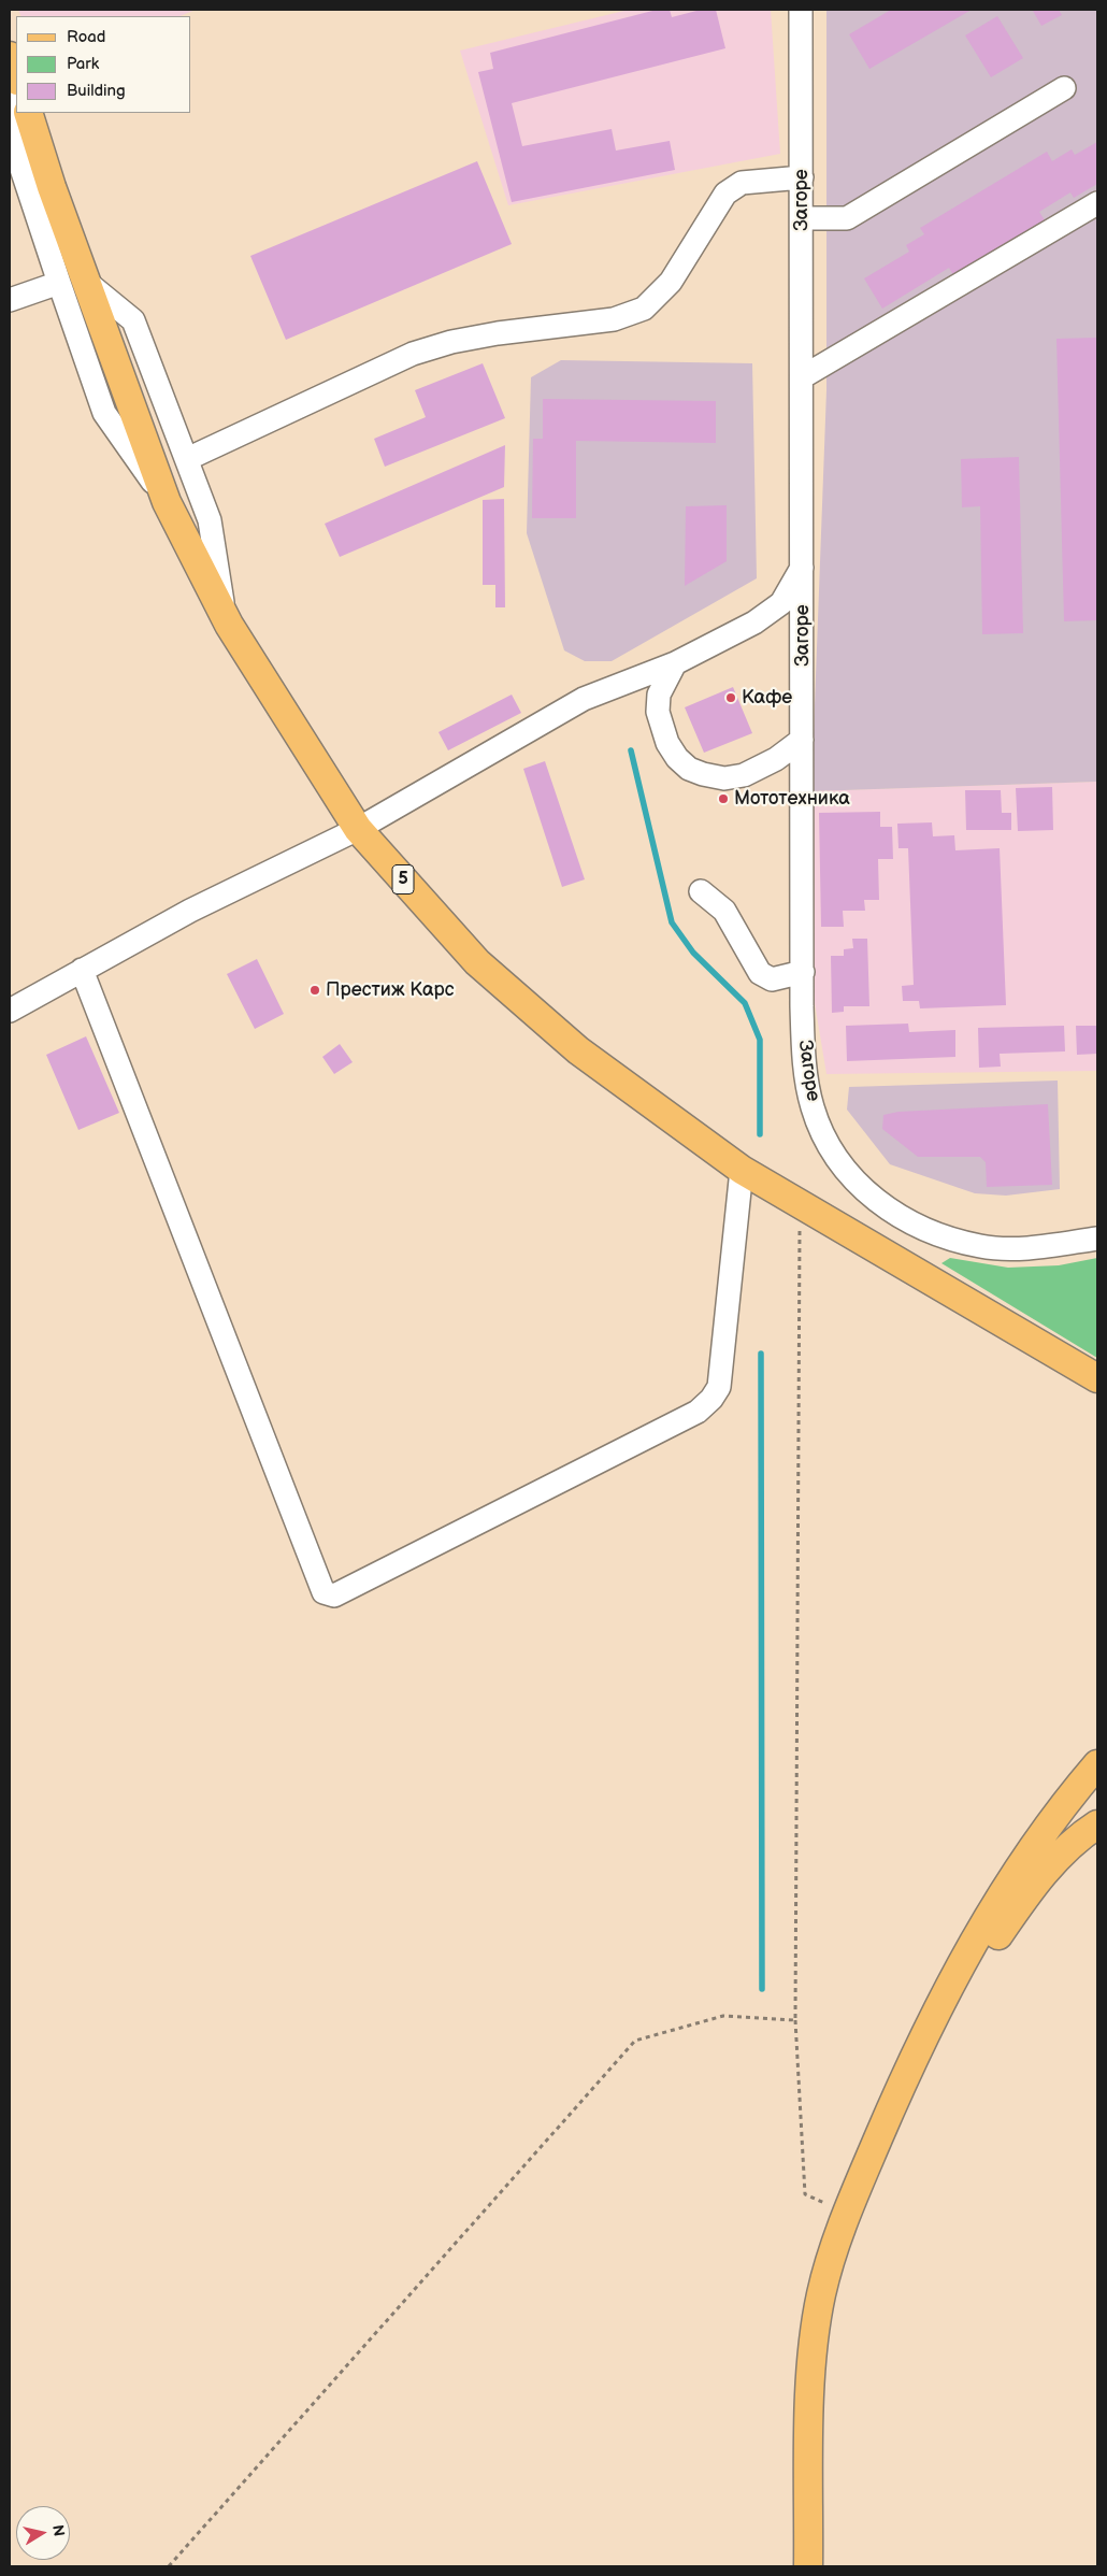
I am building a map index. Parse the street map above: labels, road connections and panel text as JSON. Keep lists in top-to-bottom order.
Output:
{
  "streets": {
    "main road": ["5"],
    "street": ["Загоре"]
  },
  "places": ["Кафе", "Мототехника", "Престиж Карс"],
  "legend": ["Road", "Park", "Building"],
  "north": "right"
}
